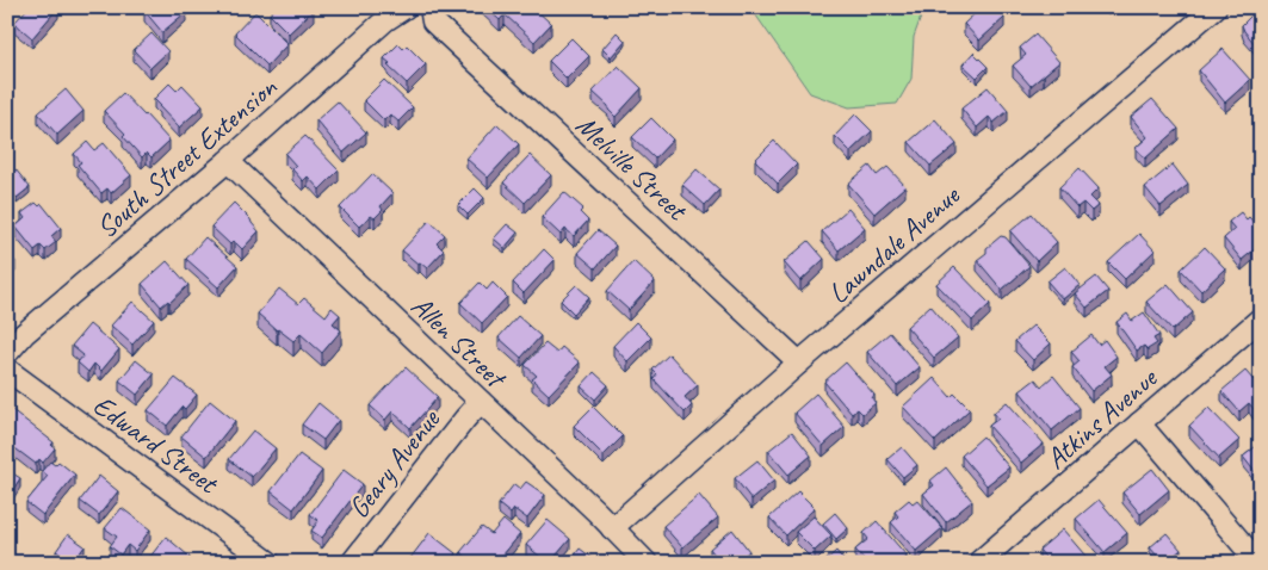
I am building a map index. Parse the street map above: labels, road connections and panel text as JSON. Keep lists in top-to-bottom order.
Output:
{
  "streets": {
    "street": [
      "South Street Extension",
      "Melville Street",
      "Lawndale Avenue",
      "Allen Street",
      "Atkins Avenue",
      "Edward Street",
      "Geary Avenue"
    ]
  },
  "crossings": [
    ["South Street Extension", "Allen Street"],
    ["Melville Street", "Lawndale Avenue"],
    ["Lawndale Avenue", "Allen Street"],
    ["Allen Street", "Geary Avenue"]
  ]
}
